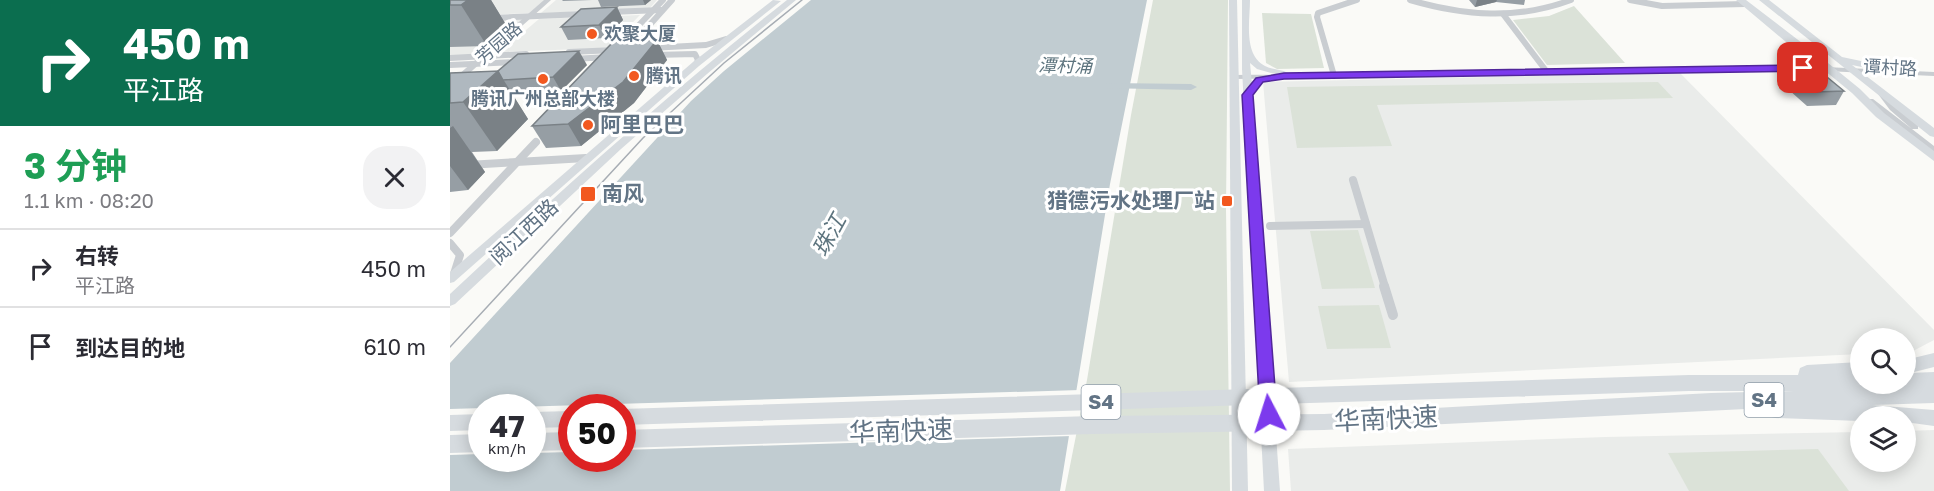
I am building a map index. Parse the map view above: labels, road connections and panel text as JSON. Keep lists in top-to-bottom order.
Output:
{
  "streets": {
    "highway": ["S4", "华南快速"],
    "main road": ["阅江西路"],
    "street": ["芳园路", "谭村路"]
  },
  "water": ["潭村涌", "珠江"],
  "places": {
    "other": [
      "欢聚大厦",
      "腾讯",
      "腾讯广州总部大楼",
      "阿里巴巴"
    ],
    "transit": ["南风", "猎德污水处理厂站"]
  },
  "page": {
    "turn": ["450 m", "平江路"],
    "heading": ["3 分钟", "1.1 km · 08:20"],
    "list": [
      {
        "name": "右转",
        "note": "平江路",
        "value": "450 m"
      },
      {
        "name": "到达目的地",
        "value": "610 m"
      }
    ],
    "speed": "47 km/h",
    "limit": "50"
  }
}
